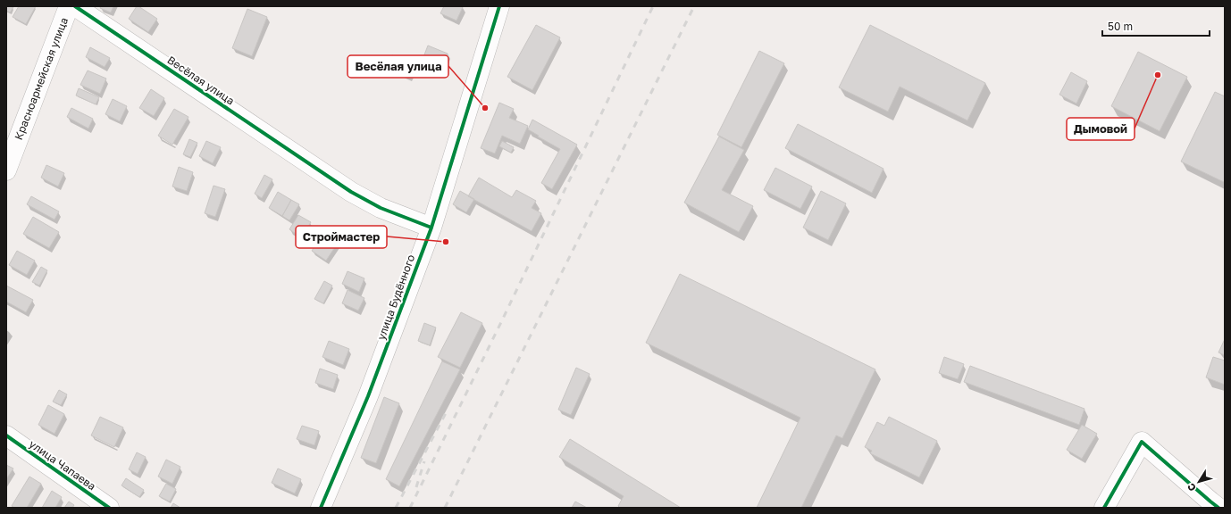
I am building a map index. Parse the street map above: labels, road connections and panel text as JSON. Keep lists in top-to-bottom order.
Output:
{
  "streets": {
    "street": [
      "Красноармейская улица",
      "Весёлая улица",
      "улица Будённого",
      "улица Чапаева"
    ]
  },
  "crossings": [
    ["Весёлая улица", "улица Будённого"]
  ],
  "places": ["Дымовой", "Весёлая улица", "Строймастер"],
  "scale_bar": "50 m",
  "north": "bottom left"
}
